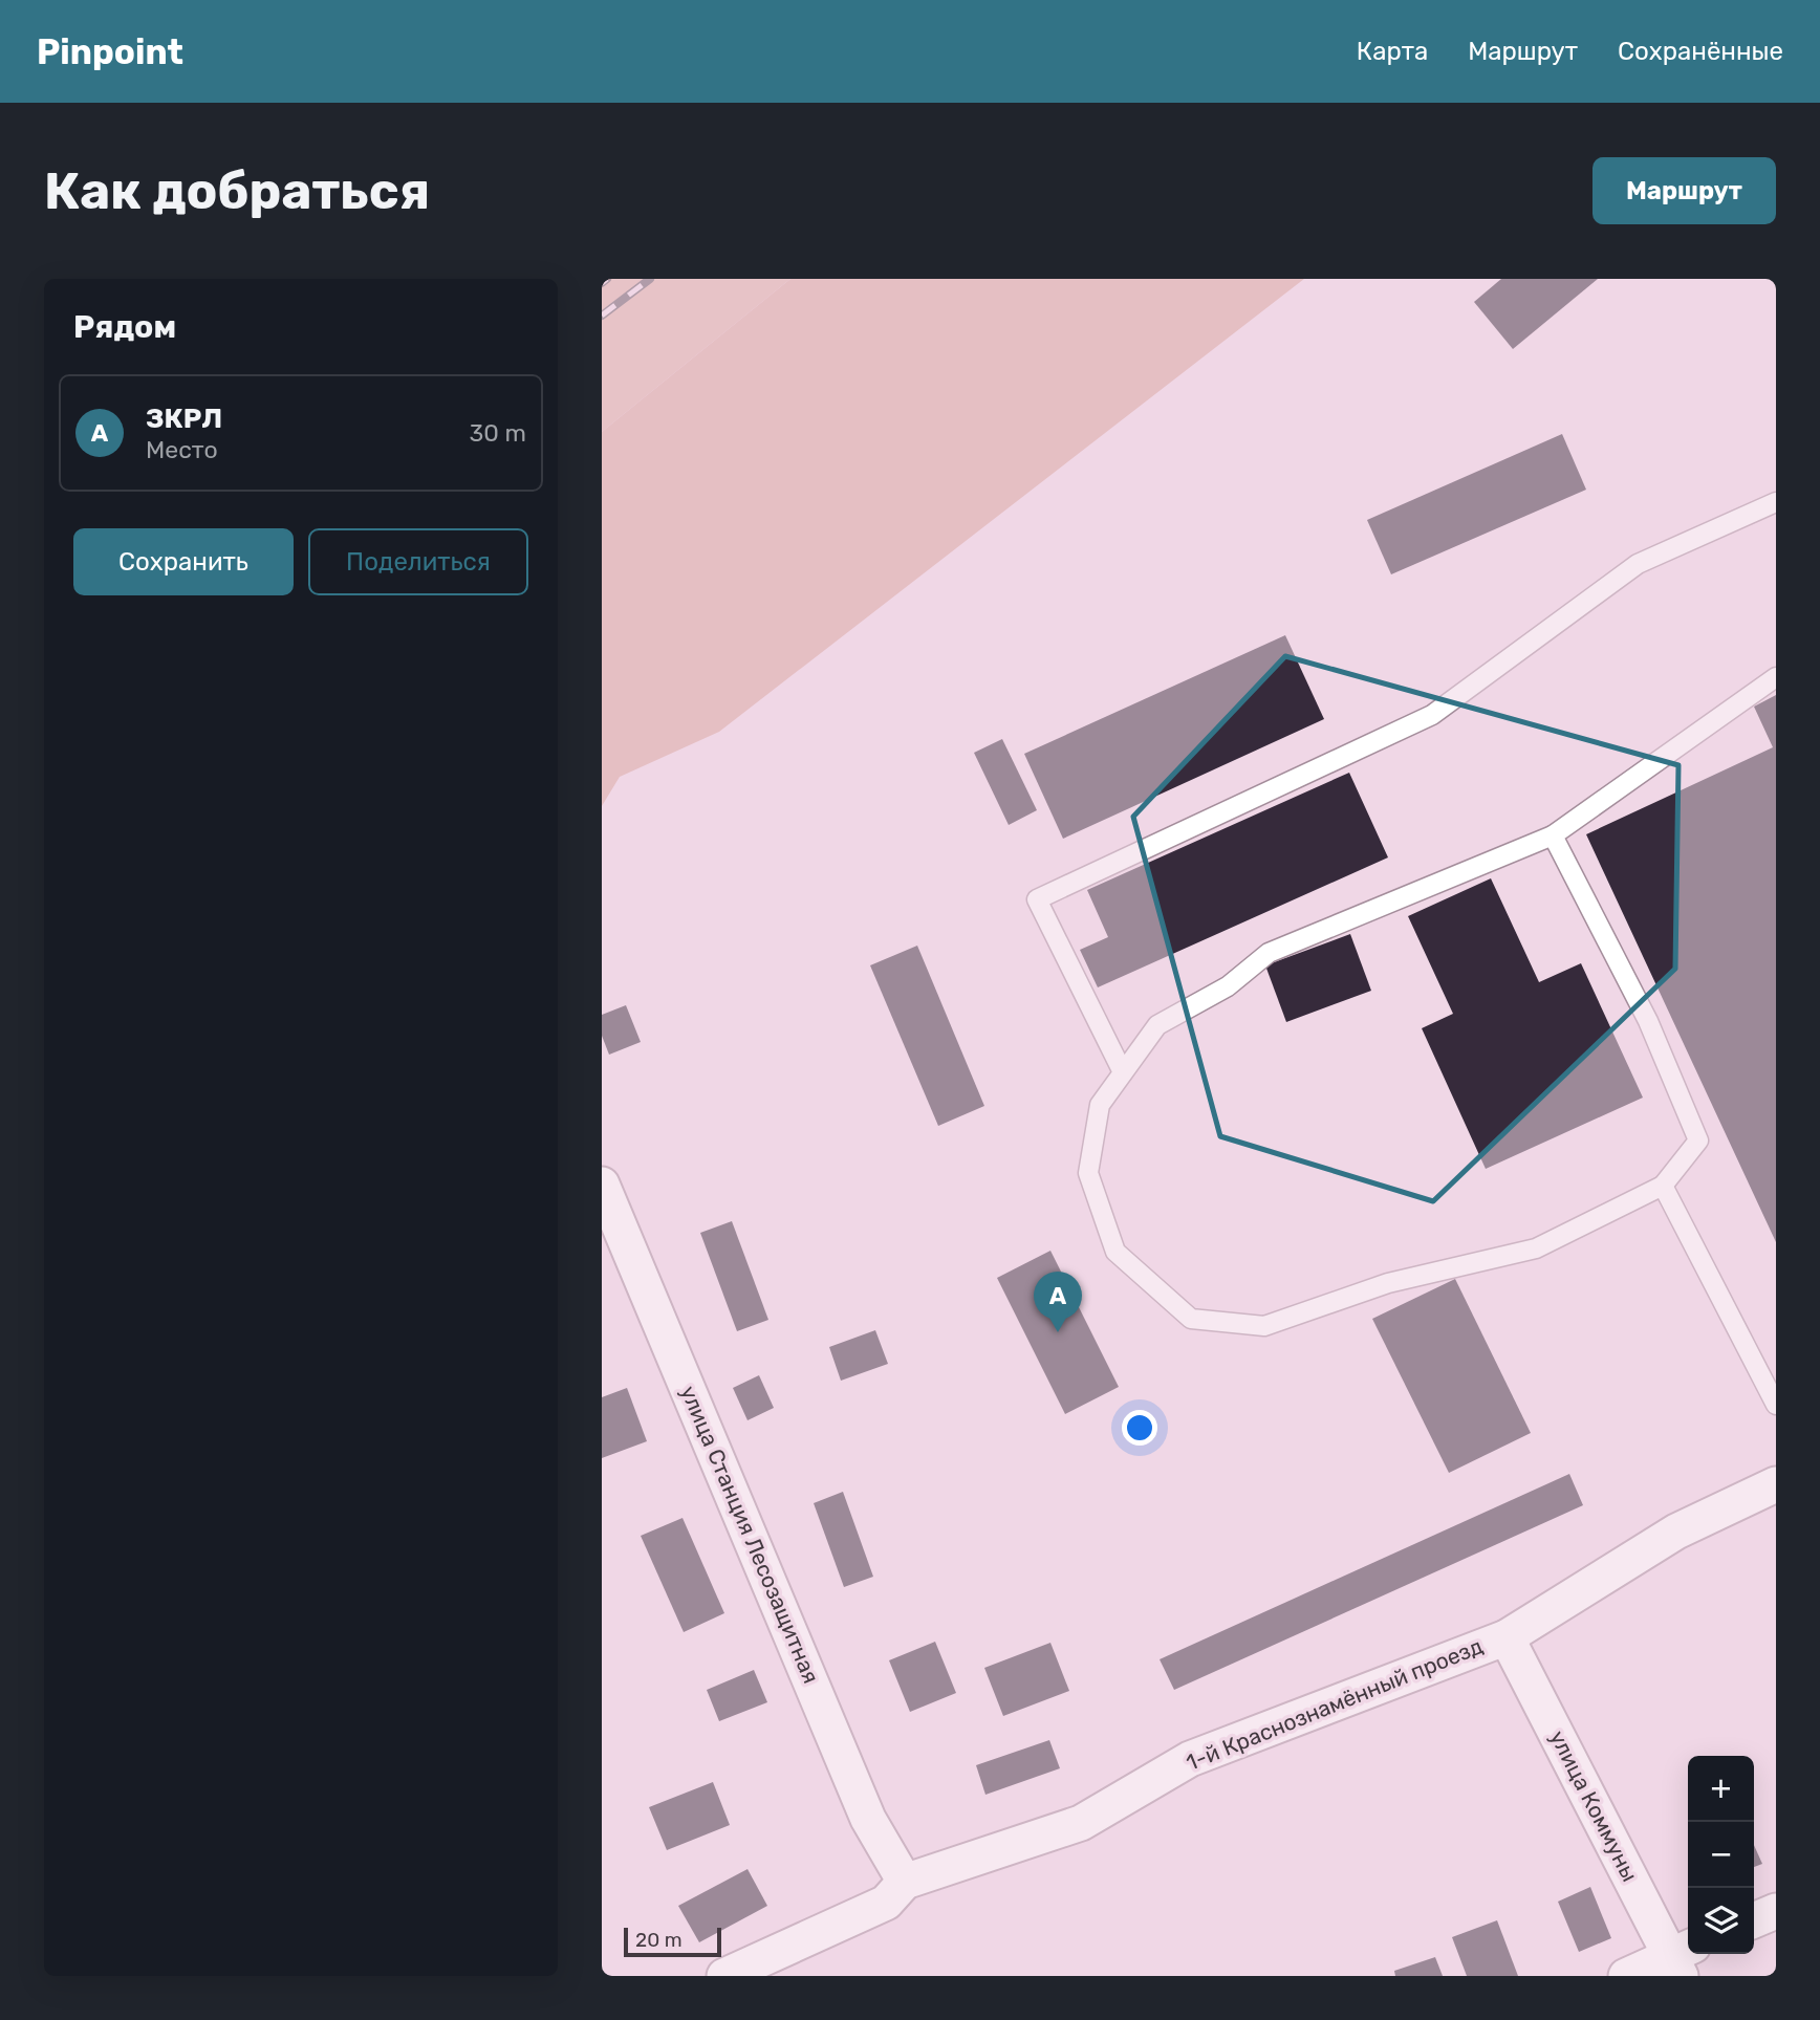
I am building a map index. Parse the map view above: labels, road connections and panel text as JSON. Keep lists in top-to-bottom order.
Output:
{
  "streets": {
    "street": ["улица Станция Лесозащитная", "1-й Краснознамённый проезд", "улица Коммуны"]
  },
  "crossings": [
    ["улица Станция Лесозащитная", "1-й Краснознамённый проезд"],
    ["1-й Краснознамённый проезд", "улица Коммуны"]
  ],
  "scale_bar": "20 m",
  "page": {
    "header": "Pinpoint",
    "nav": ["Карта", "Маршрут", "Сохранённые"],
    "buttons": [
      "Маршрут",
      ["Сохранить", "Поделиться"]
    ],
    "title": "Как добраться",
    "heading": "Рядом",
    "list": [
      {
        "mark": "A",
        "name": "ЗКРЛ",
        "note": "Место",
        "value": "30 m"
      }
    ],
    "pins": "A",
    "map_buttons": ["+", "−"],
    "scale": "20 m"
  }
}
